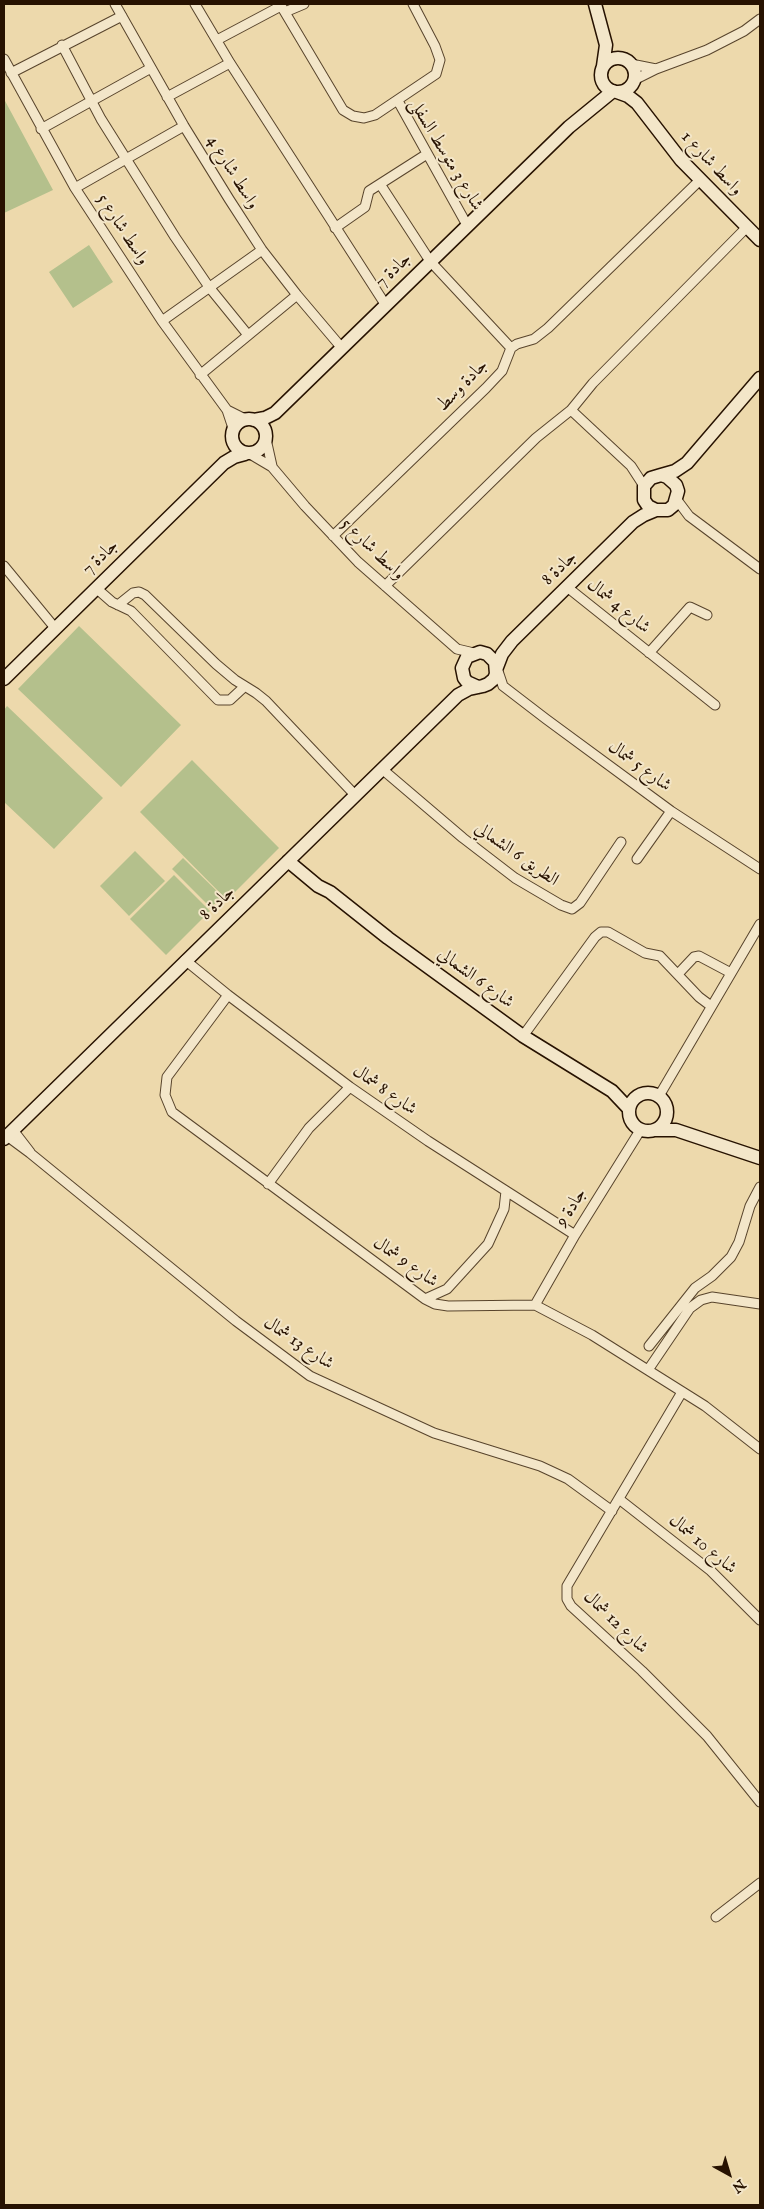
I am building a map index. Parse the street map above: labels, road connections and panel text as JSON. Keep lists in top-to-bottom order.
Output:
{
  "streets": {
    "main road": [
      "واسط شارع 1",
      "جادة 7",
      "جادة 8",
      "شارع 6 الشمالي"
    ],
    "street": [
      "شارع 3 متوسط السفلى",
      "واسط شارع 4",
      "واسط شارع 5",
      "جادة وسط",
      "شارع 4 شمال",
      "شارع 5 شمال",
      "الطريق 6 الشمالي",
      "شارع 8 شمال",
      "جادة 9",
      "شارع 9 شمال",
      "شارع 13 شمال",
      "شارع 10 شمال",
      "شارع 12 شمال"
    ]
  },
  "crossings": [
    ["شارع 3 متوسط السفلى", "جادة 7"],
    ["واسط شارع 1", "جادة 7"],
    ["واسط شارع 4", "جادة 7"],
    ["واسط شارع 5", "جادة 7"],
    ["واسط شارع 5", "جادة وسط"],
    ["جادة 7", "جادة وسط"],
    ["جادة 8", "شارع 4 شمال"],
    ["جادة 8", "الطريق 6 الشمالي"],
    ["جادة 8", "شارع 6 الشمالي"],
    ["جادة 8", "شارع 8 شمال"],
    ["جادة 8", "شارع 13 شمال"],
    ["شارع 6 الشمالي", "جادة 9"],
    ["شارع 8 شمال", "جادة 9"],
    ["شارع 8 شمال", "شارع 9 شمال"],
    ["جادة 9", "شارع 9 شمال"],
    ["شارع 9 شمال", "شارع 12 شمال"],
    ["شارع 13 شمال", "شارع 12 شمال"],
    ["شارع 10 شمال", "شارع 12 شمال"]
  ],
  "north": "bottom right"
}
